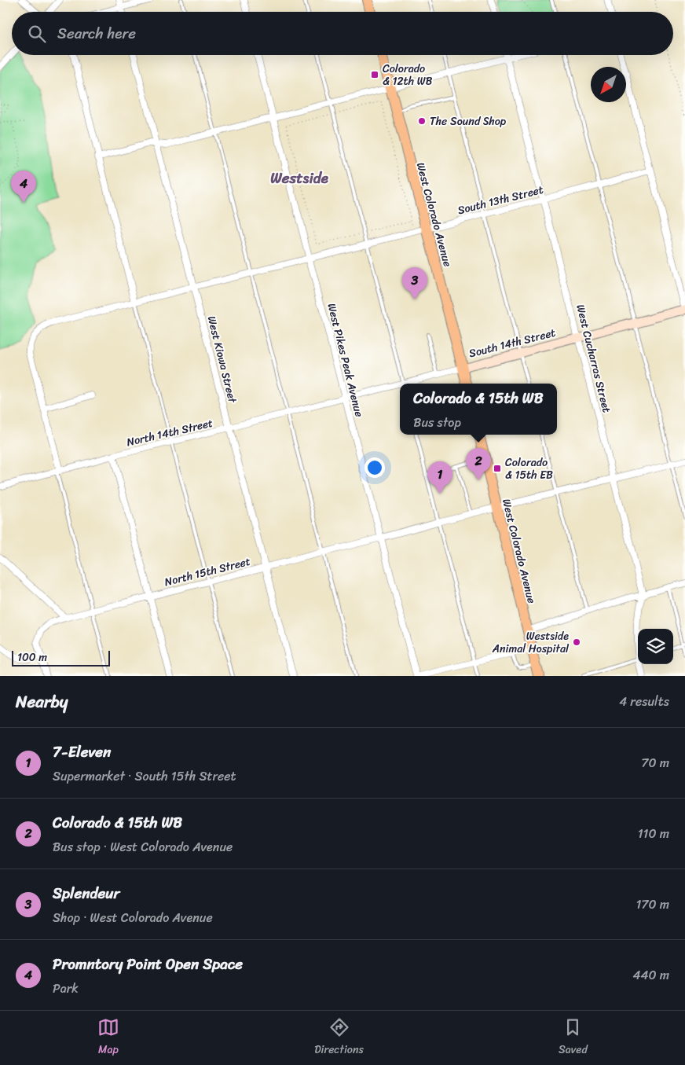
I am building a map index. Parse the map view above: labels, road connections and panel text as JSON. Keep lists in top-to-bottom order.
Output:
{
  "streets": {
    "main road": ["West Colorado Avenue"],
    "street": [
      "South 13th Street",
      "South 14th Street",
      "West Cucharras Street",
      "West Kiowa Street",
      "West Pikes Peak Avenue",
      "North 14th Street",
      "North 15th Street"
    ]
  },
  "crossings": [
    ["South 13th Street", "West Colorado Avenue"],
    ["South 13th Street", "West Cucharras Street"],
    ["South 13th Street", "West Kiowa Street"],
    ["South 13th Street", "West Pikes Peak Avenue"],
    ["West Colorado Avenue", "South 14th Street"],
    ["West Colorado Avenue", "North 15th Street"],
    ["South 14th Street", "West Cucharras Street"],
    ["South 14th Street", "West Pikes Peak Avenue"],
    ["South 14th Street", "North 14th Street"],
    ["West Cucharras Street", "North 15th Street"],
    ["West Kiowa Street", "North 14th Street"],
    ["West Kiowa Street", "North 15th Street"],
    ["West Pikes Peak Avenue", "North 14th Street"],
    ["West Pikes Peak Avenue", "North 15th Street"]
  ],
  "districts": ["Westside"],
  "places": {
    "transit": ["Colorado & 12th WB", "Colorado & 15th EB"],
    "other": ["The Sound Shop", "Westside Animal Hospital"]
  },
  "scale_bar": "100 m",
  "north": "bottom left",
  "page": {
    "search": "Search here",
    "pins": [
      "4",
      "3",
      "2",
      "1"
    ],
    "popup": ["Colorado & 15th WB", "Bus stop"],
    "scale": "100 m",
    "heading": ["Nearby", "4 results"],
    "list": [
      {
        "mark": "1",
        "name": "7-Eleven",
        "note": "Supermarket · South 15th Street",
        "value": "70 m"
      },
      {
        "mark": "2",
        "name": "Colorado & 15th WB",
        "note": "Bus stop · West Colorado Avenue",
        "value": "110 m"
      },
      {
        "mark": "3",
        "name": "Splendeur",
        "note": "Shop · West Colorado Avenue",
        "value": "170 m"
      },
      {
        "mark": "4",
        "name": "Promntory Point Open Space",
        "note": "Park",
        "value": "440 m"
      }
    ],
    "nav": ["Map", "Directions", "Saved"]
  }
}
